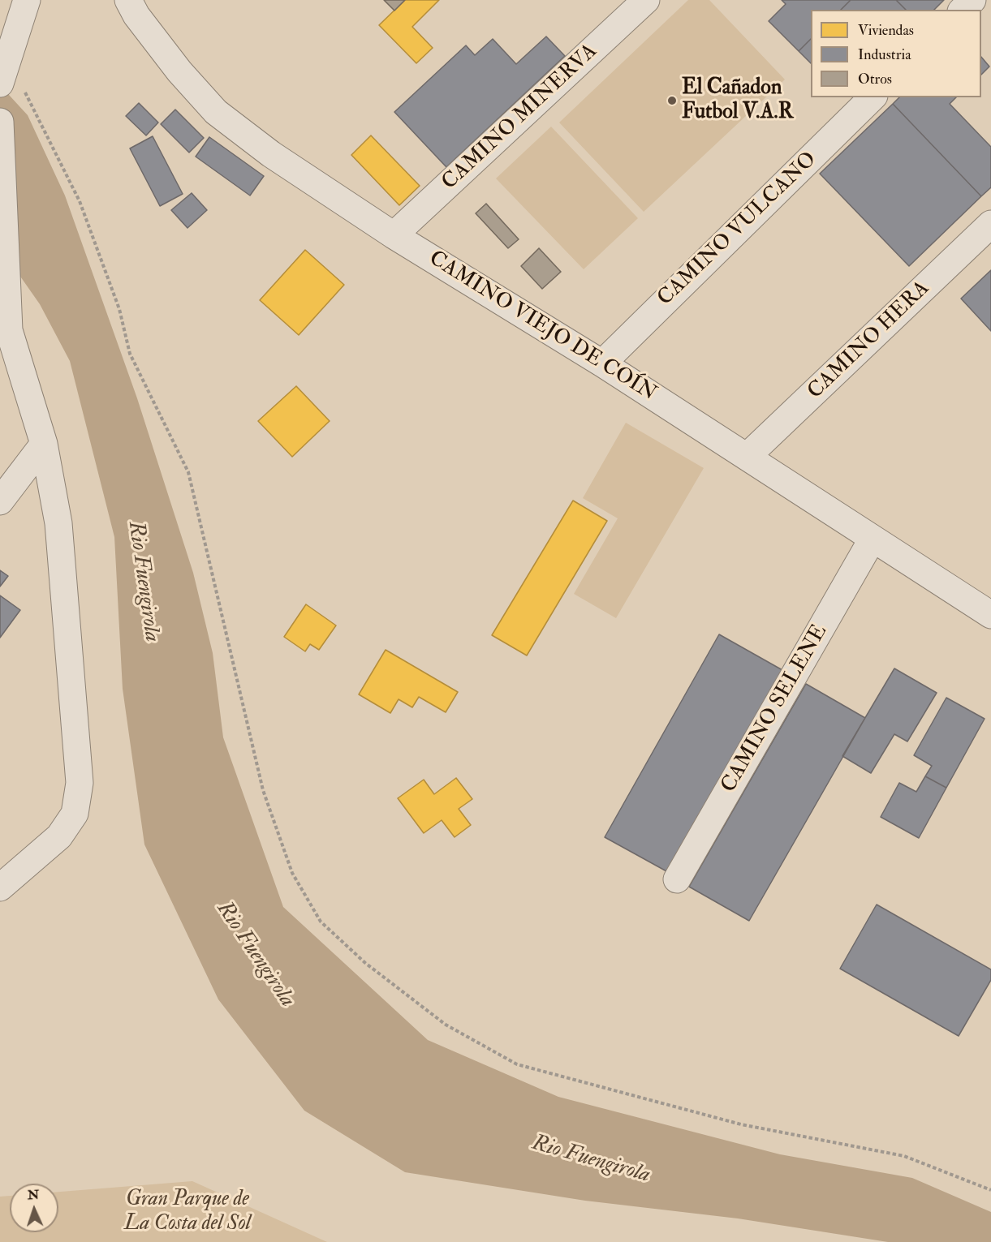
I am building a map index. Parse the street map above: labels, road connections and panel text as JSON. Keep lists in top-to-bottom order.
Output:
{
  "streets": {
    "street": [
      "CAMINO MINERVA",
      "CAMINO VULCANO",
      "CAMINO VIEJO DE COÍN",
      "CAMINO HERA",
      "CAMINO SELENE"
    ]
  },
  "crossings": [
    ["CAMINO MINERVA", "CAMINO VIEJO DE COÍN"],
    ["CAMINO VULCANO", "CAMINO VIEJO DE COÍN"],
    ["CAMINO VIEJO DE COÍN", "CAMINO HERA"],
    ["CAMINO VIEJO DE COÍN", "CAMINO SELENE"]
  ],
  "water": ["Rio Fuengirola"],
  "parks": ["Gran Parque de La Costa del Sol"],
  "places": ["El Cañadon Futbol V.A.R"],
  "legend": ["Viviendas", "Industria", "Otros"],
  "north": "top"
}
